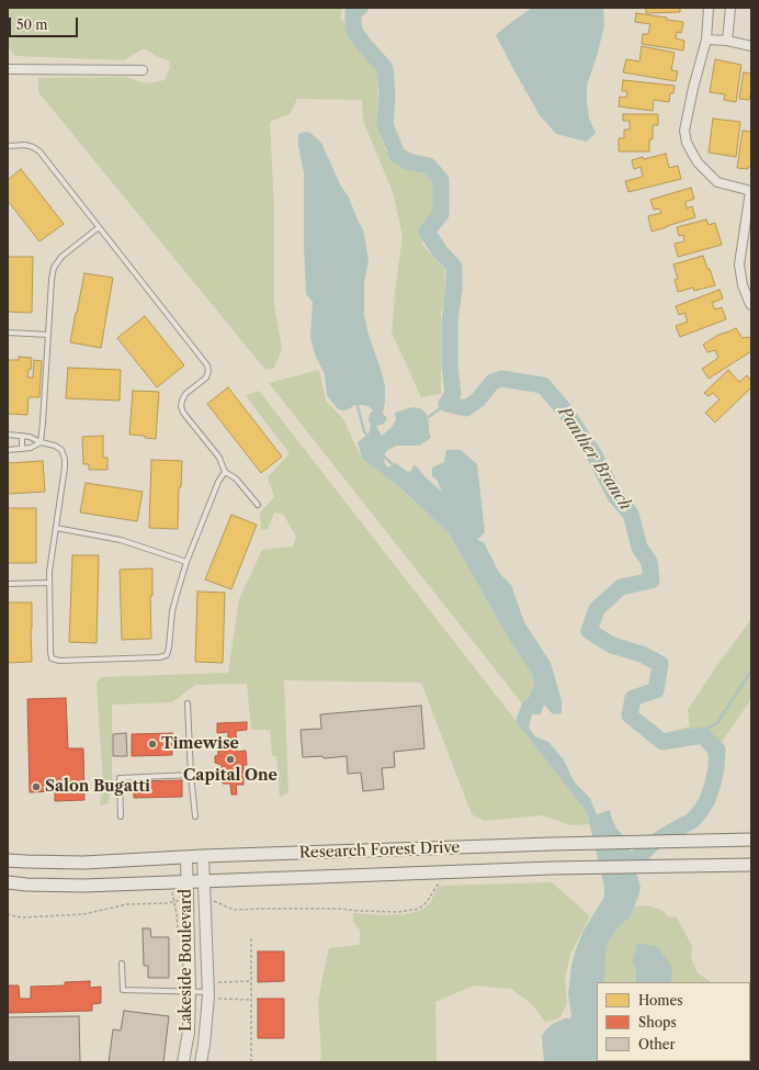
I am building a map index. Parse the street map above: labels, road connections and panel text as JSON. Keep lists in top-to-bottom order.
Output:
{
  "streets": {
    "main road": ["Research Forest Drive"],
    "street": ["Lakeside Boulevard"]
  },
  "crossings": [
    ["Research Forest Drive", "Lakeside Boulevard"]
  ],
  "water": ["Panther Branch"],
  "places": ["Timewise", "Capital One", "Salon Bugatti"],
  "legend": ["Homes", "Shops", "Other"],
  "scale_bar": "50 m"
}
